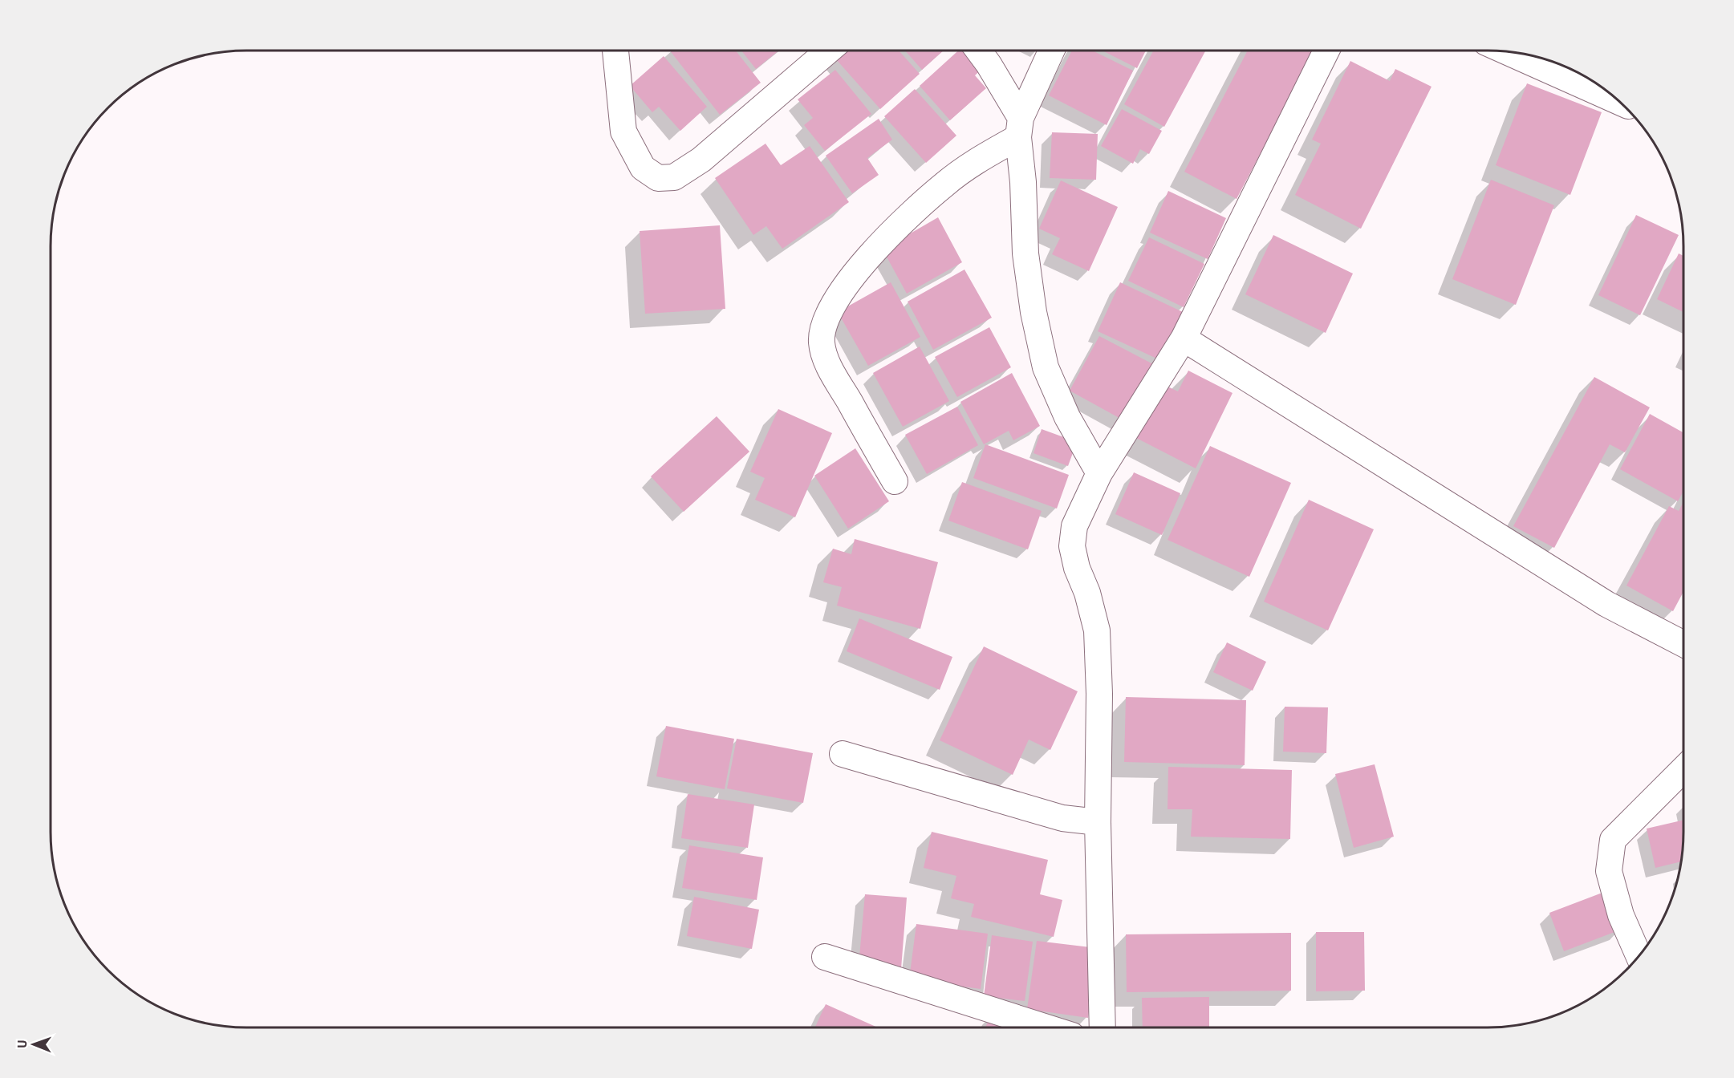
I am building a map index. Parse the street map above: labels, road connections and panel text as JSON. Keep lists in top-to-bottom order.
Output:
{
  "north": "left"
}
